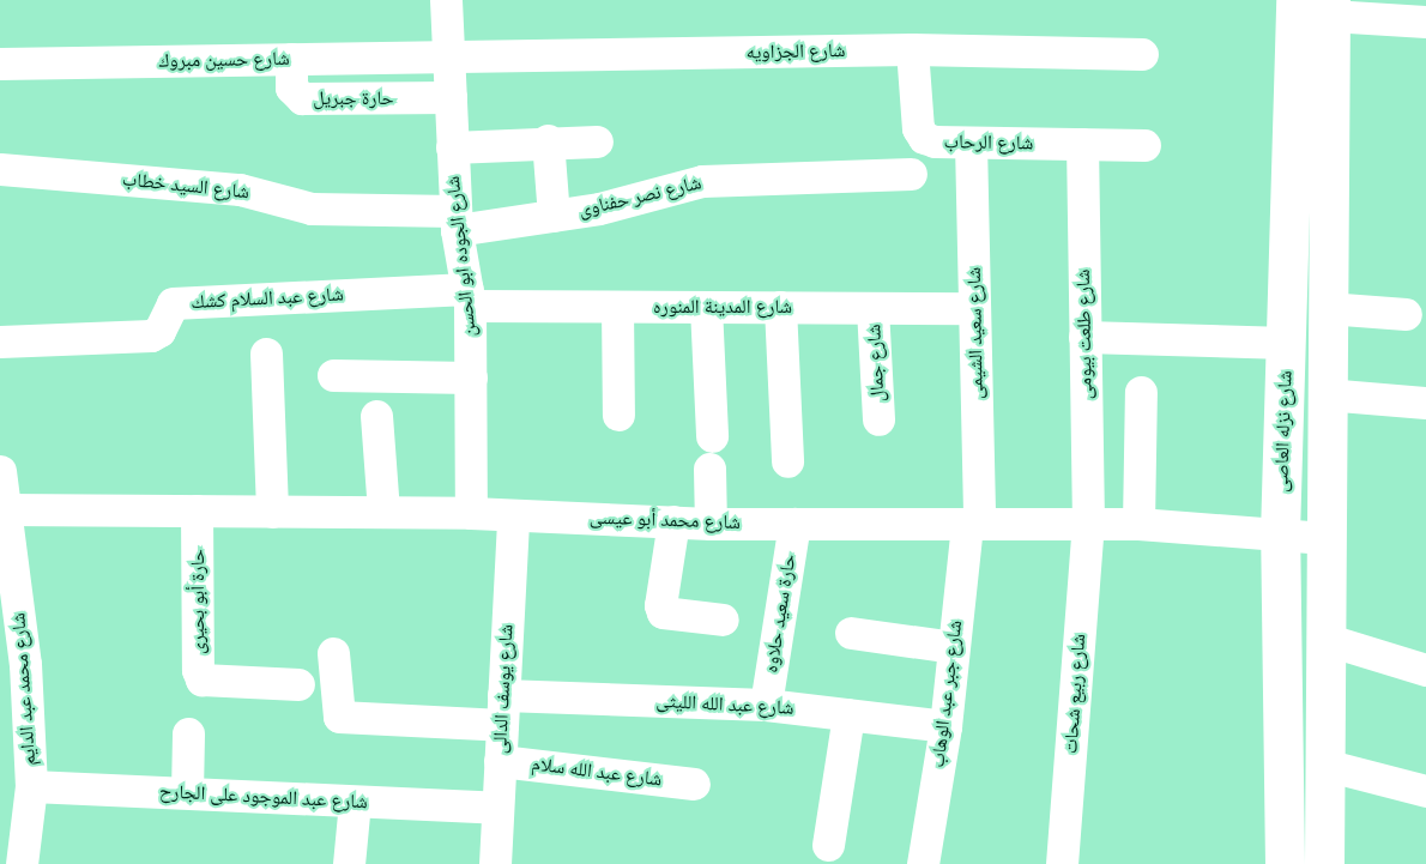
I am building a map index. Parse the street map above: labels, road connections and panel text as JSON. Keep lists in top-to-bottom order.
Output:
{
  "streets": {
    "street": [
      "شارع الجزاويه",
      "شارع حسين مبروك",
      "حارة جبريل",
      "شارع الرحاب",
      "شارع السيد خطاب",
      "شارع نصر حفناوى",
      "شارع الجوده ابو الحسن",
      "شارع عبد السلام كشك",
      "شارع المدينة المنوره",
      "شارع سعيد الشيمى",
      "شارع طلعت بيومى",
      "شارع جمال",
      "شارع نزله العاصى",
      "شارع محمد أبو عيسى",
      "حارة أبو بحيرى",
      "حارة سعيد حلاوه",
      "شارع محمد عبد الدايم",
      "شارع يوسف الدالى",
      "شارع جبر عبد الوهاب",
      "شارع ربيع شحات",
      "شارع عبد الله الليثى",
      "شارع عبد الله سلام",
      "شارع عبد الموجود على الجارح"
    ]
  },
  "crossings": [
    ["شارع الجزاويه", "شارع حسين مبروك"],
    ["شارع الجزاويه", "شارع الرحاب"],
    ["شارع الجزاويه", "شارع الجوده ابو الحسن"],
    ["شارع حسين مبروك", "حارة جبريل"],
    ["شارع حسين مبروك", "شارع الجوده ابو الحسن"],
    ["حارة جبريل", "شارع الجوده ابو الحسن"],
    ["شارع الرحاب", "شارع سعيد الشيمى"],
    ["شارع الرحاب", "شارع طلعت بيومى"],
    ["شارع السيد خطاب", "شارع نصر حفناوى"],
    ["شارع السيد خطاب", "شارع الجوده ابو الحسن"],
    ["شارع نصر حفناوى", "شارع الجوده ابو الحسن"],
    ["شارع الجوده ابو الحسن", "شارع عبد السلام كشك"],
    ["شارع الجوده ابو الحسن", "شارع المدينة المنوره"],
    ["شارع الجوده ابو الحسن", "شارع محمد أبو عيسى"],
    ["شارع عبد السلام كشك", "شارع المدينة المنوره"],
    ["شارع المدينة المنوره", "شارع سعيد الشيمى"],
    ["شارع المدينة المنوره", "شارع جمال"],
    ["شارع سعيد الشيمى", "شارع محمد أبو عيسى"],
    ["شارع سعيد الشيمى", "شارع جبر عبد الوهاب"],
    ["شارع طلعت بيومى", "شارع محمد أبو عيسى"],
    ["شارع طلعت بيومى", "شارع ربيع شحات"],
    ["شارع نزله العاصى", "شارع محمد أبو عيسى"],
    ["شارع محمد أبو عيسى", "حارة أبو بحيرى"],
    ["شارع محمد أبو عيسى", "حارة سعيد حلاوه"],
    ["شارع محمد أبو عيسى", "شارع محمد عبد الدايم"],
    ["شارع محمد أبو عيسى", "شارع يوسف الدالى"],
    ["شارع محمد أبو عيسى", "شارع جبر عبد الوهاب"],
    ["شارع محمد أبو عيسى", "شارع ربيع شحات"],
    ["حارة سعيد حلاوه", "شارع عبد الله الليثى"],
    ["شارع محمد عبد الدايم", "شارع عبد الموجود على الجارح"],
    ["شارع يوسف الدالى", "شارع عبد الله الليثى"],
    ["شارع يوسف الدالى", "شارع عبد الله سلام"],
    ["شارع يوسف الدالى", "شارع عبد الموجود على الجارح"],
    ["شارع جبر عبد الوهاب", "شارع عبد الله الليثى"]
  ]
}
